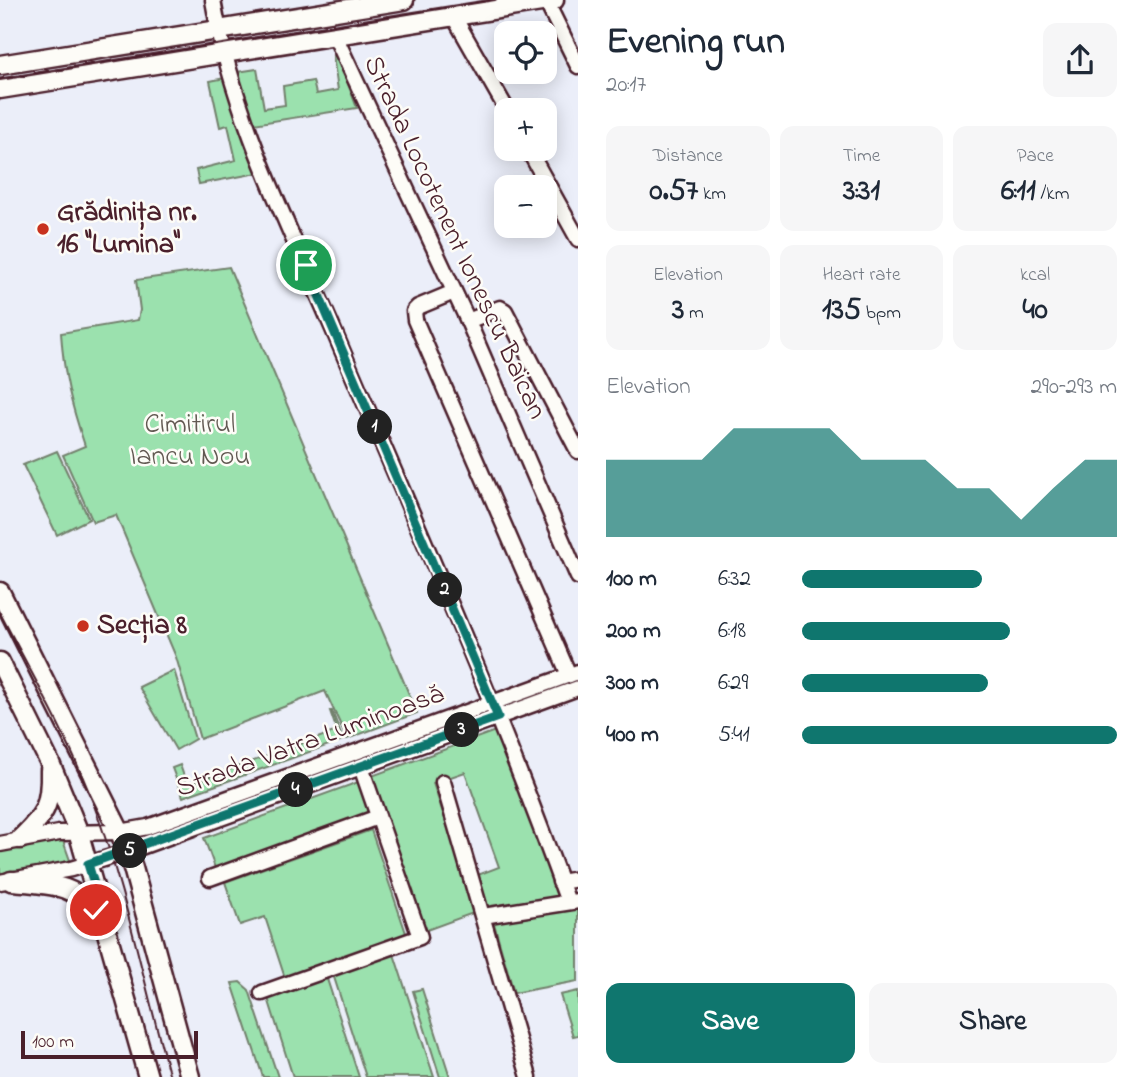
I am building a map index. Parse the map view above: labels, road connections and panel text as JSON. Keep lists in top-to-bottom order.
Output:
{
  "streets": {
    "street": ["Strada Locotenent Ionescu Baican", "Strada Vatra Luminoasă"]
  },
  "parks": ["Cimitirul Iancu Nou"],
  "places": ["Grădinița nr. 16 \"Lumina\"", "Secția 8"],
  "scale_bar": "100 m",
  "page": {
    "heading": ["Evening run", "20:17"],
    "map_buttons": ["+", "−"],
    "stats": [
      ["Distance", "0.57 km"],
      ["Time", "3:31"],
      ["Pace", "6:11 /km"],
      ["Elevation", "3 m"],
      ["Heart rate", "135 bpm"],
      ["kcal", "40"]
    ],
    "chart": ["Elevation", "290–293 m"],
    "pins": [
      "1",
      "2",
      "3",
      "4",
      "5"
    ],
    "list": [
      {
        "name": "100 m",
        "note": "6:32"
      },
      {
        "name": "200 m",
        "note": "6:18"
      },
      {
        "name": "300 m",
        "note": "6:29"
      },
      {
        "name": "400 m",
        "note": "5:41"
      }
    ],
    "buttons": ["Save", "Share"],
    "scale": "100 m"
  }
}
